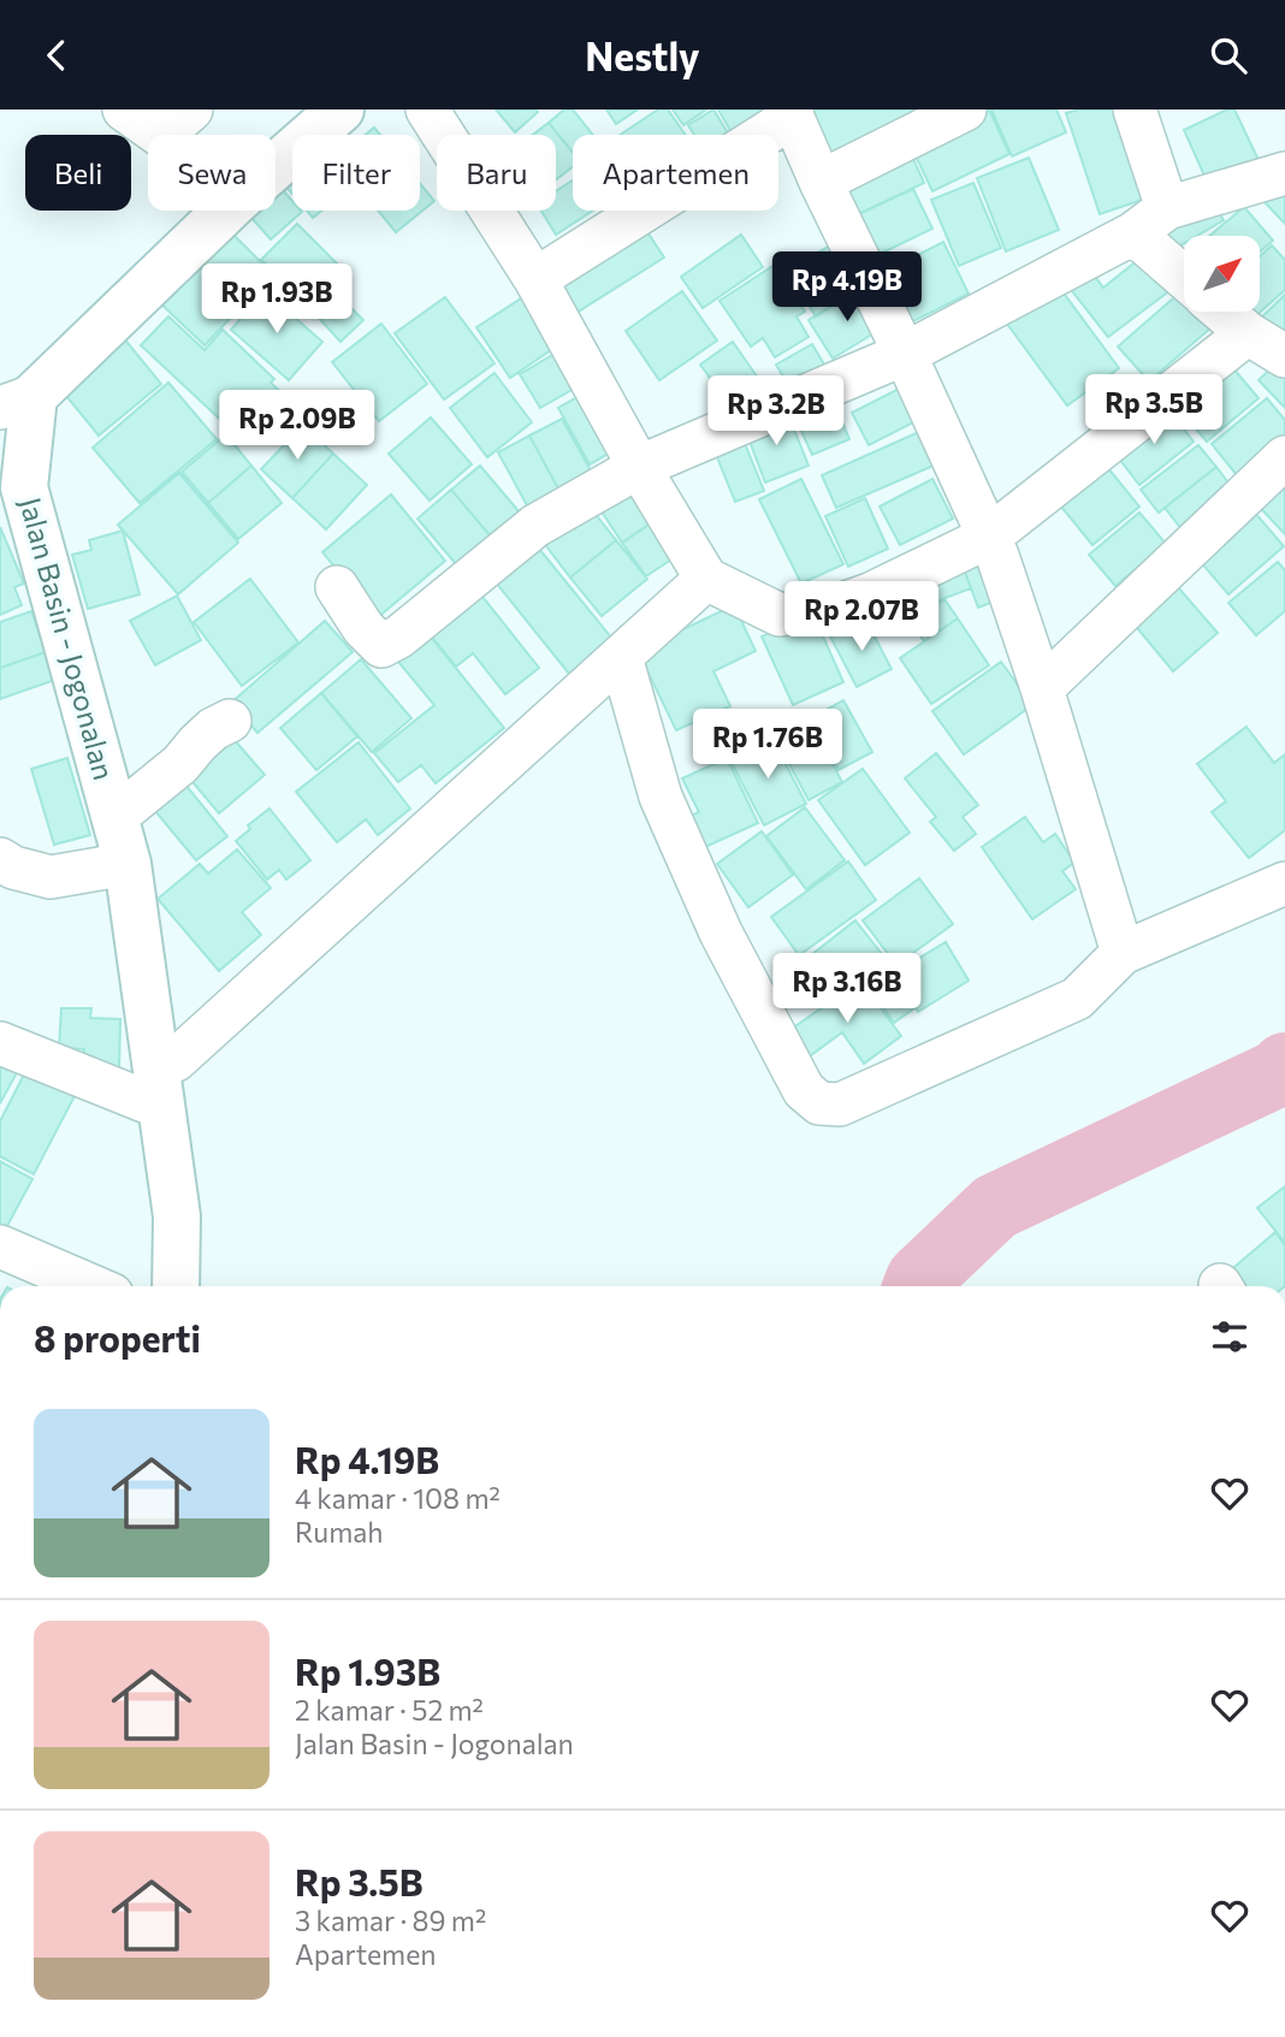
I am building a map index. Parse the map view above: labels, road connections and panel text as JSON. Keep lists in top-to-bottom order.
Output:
{
  "streets": {
    "main road": ["Jalan Basin - Jogonalan"]
  },
  "north": "top right",
  "page": {
    "header": "Nestly",
    "chip": [
      "Beli",
      "Sewa",
      "Filter",
      "Baru",
      "Apartemen"
    ],
    "price": [
      "Rp 4.19B",
      "Rp 1.93B",
      "Rp 3.5B",
      "Rp 3.2B",
      "Rp 2.09B",
      "Rp 2.07B",
      "Rp 1.76B",
      "Rp 3.16B"
    ],
    "heading": "8 properti",
    "list": [
      {
        "name": "Rp 4.19B",
        "note": "4 kamar · 108 m² · Rumah"
      },
      {
        "name": "Rp 1.93B",
        "note": "2 kamar · 52 m² · Jalan Basin - Jogonalan"
      },
      {
        "name": "Rp 3.5B",
        "note": "3 kamar · 89 m² · Apartemen"
      }
    ]
  }
}
